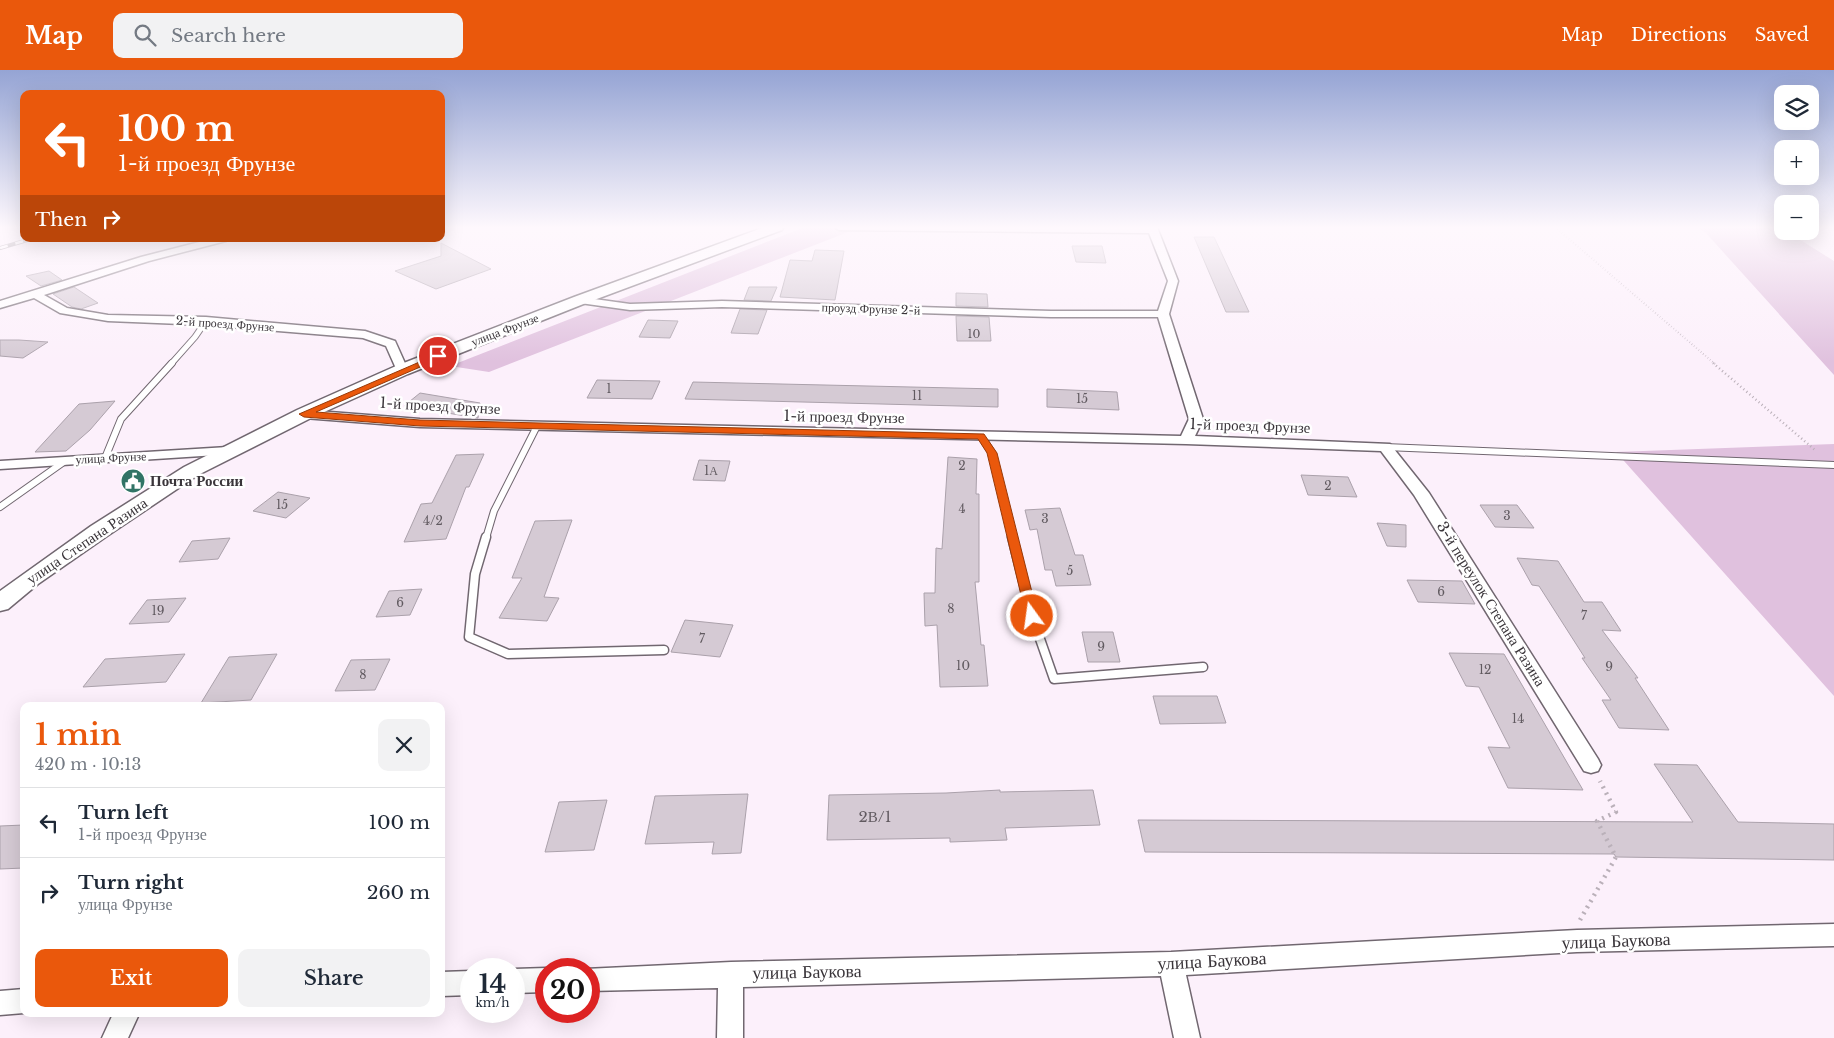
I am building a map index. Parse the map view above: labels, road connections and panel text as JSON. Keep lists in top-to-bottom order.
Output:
{
  "streets": {
    "street": [
      "проузд Фрунзе 2-й",
      "2-й проезд Фрунзе",
      "улица Фрунзе",
      "1-й проезд Фрунзе",
      "улица Степана Разина",
      "3-й переулок Степана Разина",
      "улица Баукова"
    ]
  },
  "crossings": [
    ["проузд Фрунзе 2-й", "улица Фрунзе"],
    ["2-й проезд Фрунзе", "улица Фрунзе"],
    ["улица Фрунзе", "1-й проезд Фрунзе"],
    ["улица Фрунзе", "улица Степана Разина"],
    ["1-й проезд Фрунзе", "3-й переулок Степана Разина"]
  ],
  "places": {
    "public building": ["Почта России"]
  },
  "house_numbers": [
    "10",
    "1",
    "11",
    "15",
    "2",
    "1А",
    "2",
    "15",
    "4",
    "3",
    "3",
    "4/2",
    "5",
    "6",
    "6",
    "8",
    "19",
    "7",
    "7",
    "9",
    "10",
    "9",
    "12",
    "8",
    "14",
    "2В/1"
  ],
  "page": {
    "header": "Map",
    "search": "Search here",
    "nav": ["Map", "Directions", "Saved"],
    "map_buttons": ["+", "−"],
    "turn": ["100 m", "1-й проезд Фрунзе"],
    "then": "Then",
    "heading": ["1 min", "420 m · 10:13"],
    "list": [
      {
        "name": "Turn left",
        "note": "1-й проезд Фрунзе",
        "value": "100 m"
      },
      {
        "name": "Turn right",
        "note": "улица Фрунзе",
        "value": "260 m"
      }
    ],
    "buttons": ["Exit", "Share"],
    "speed": "14 km/h",
    "limit": "20"
  }
}
